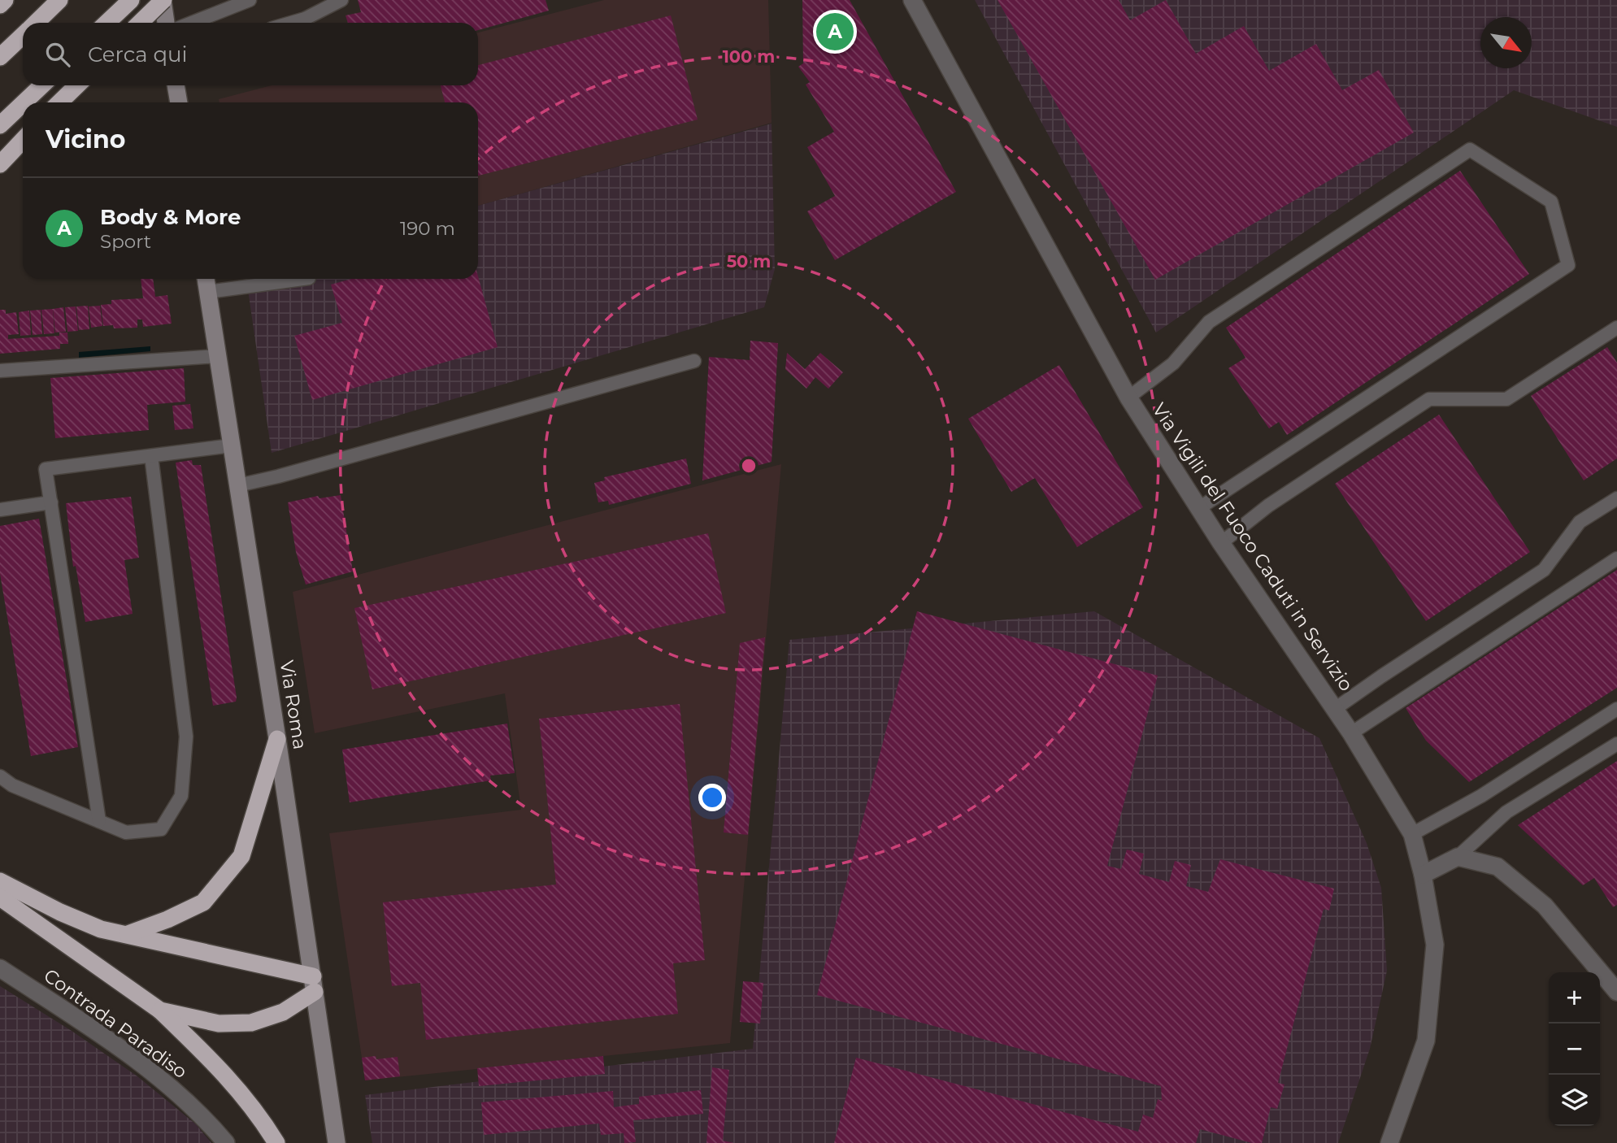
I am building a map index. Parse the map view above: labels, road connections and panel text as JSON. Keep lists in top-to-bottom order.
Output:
{
  "streets": {
    "main road": ["Via Roma"],
    "street": ["Via Vigili del Fuoco Caduti in Servizio", "Contrada Paradiso"]
  },
  "north": "bottom right",
  "page": {
    "pins": "A",
    "search": "Cerca qui",
    "heading": "Vicino",
    "list": [
      {
        "mark": "A",
        "name": "Body & More",
        "note": "Sport",
        "value": "190 m"
      }
    ],
    "map_buttons": ["+", "−"]
  },
  "rings": ["100 m", "50 m"]
}
